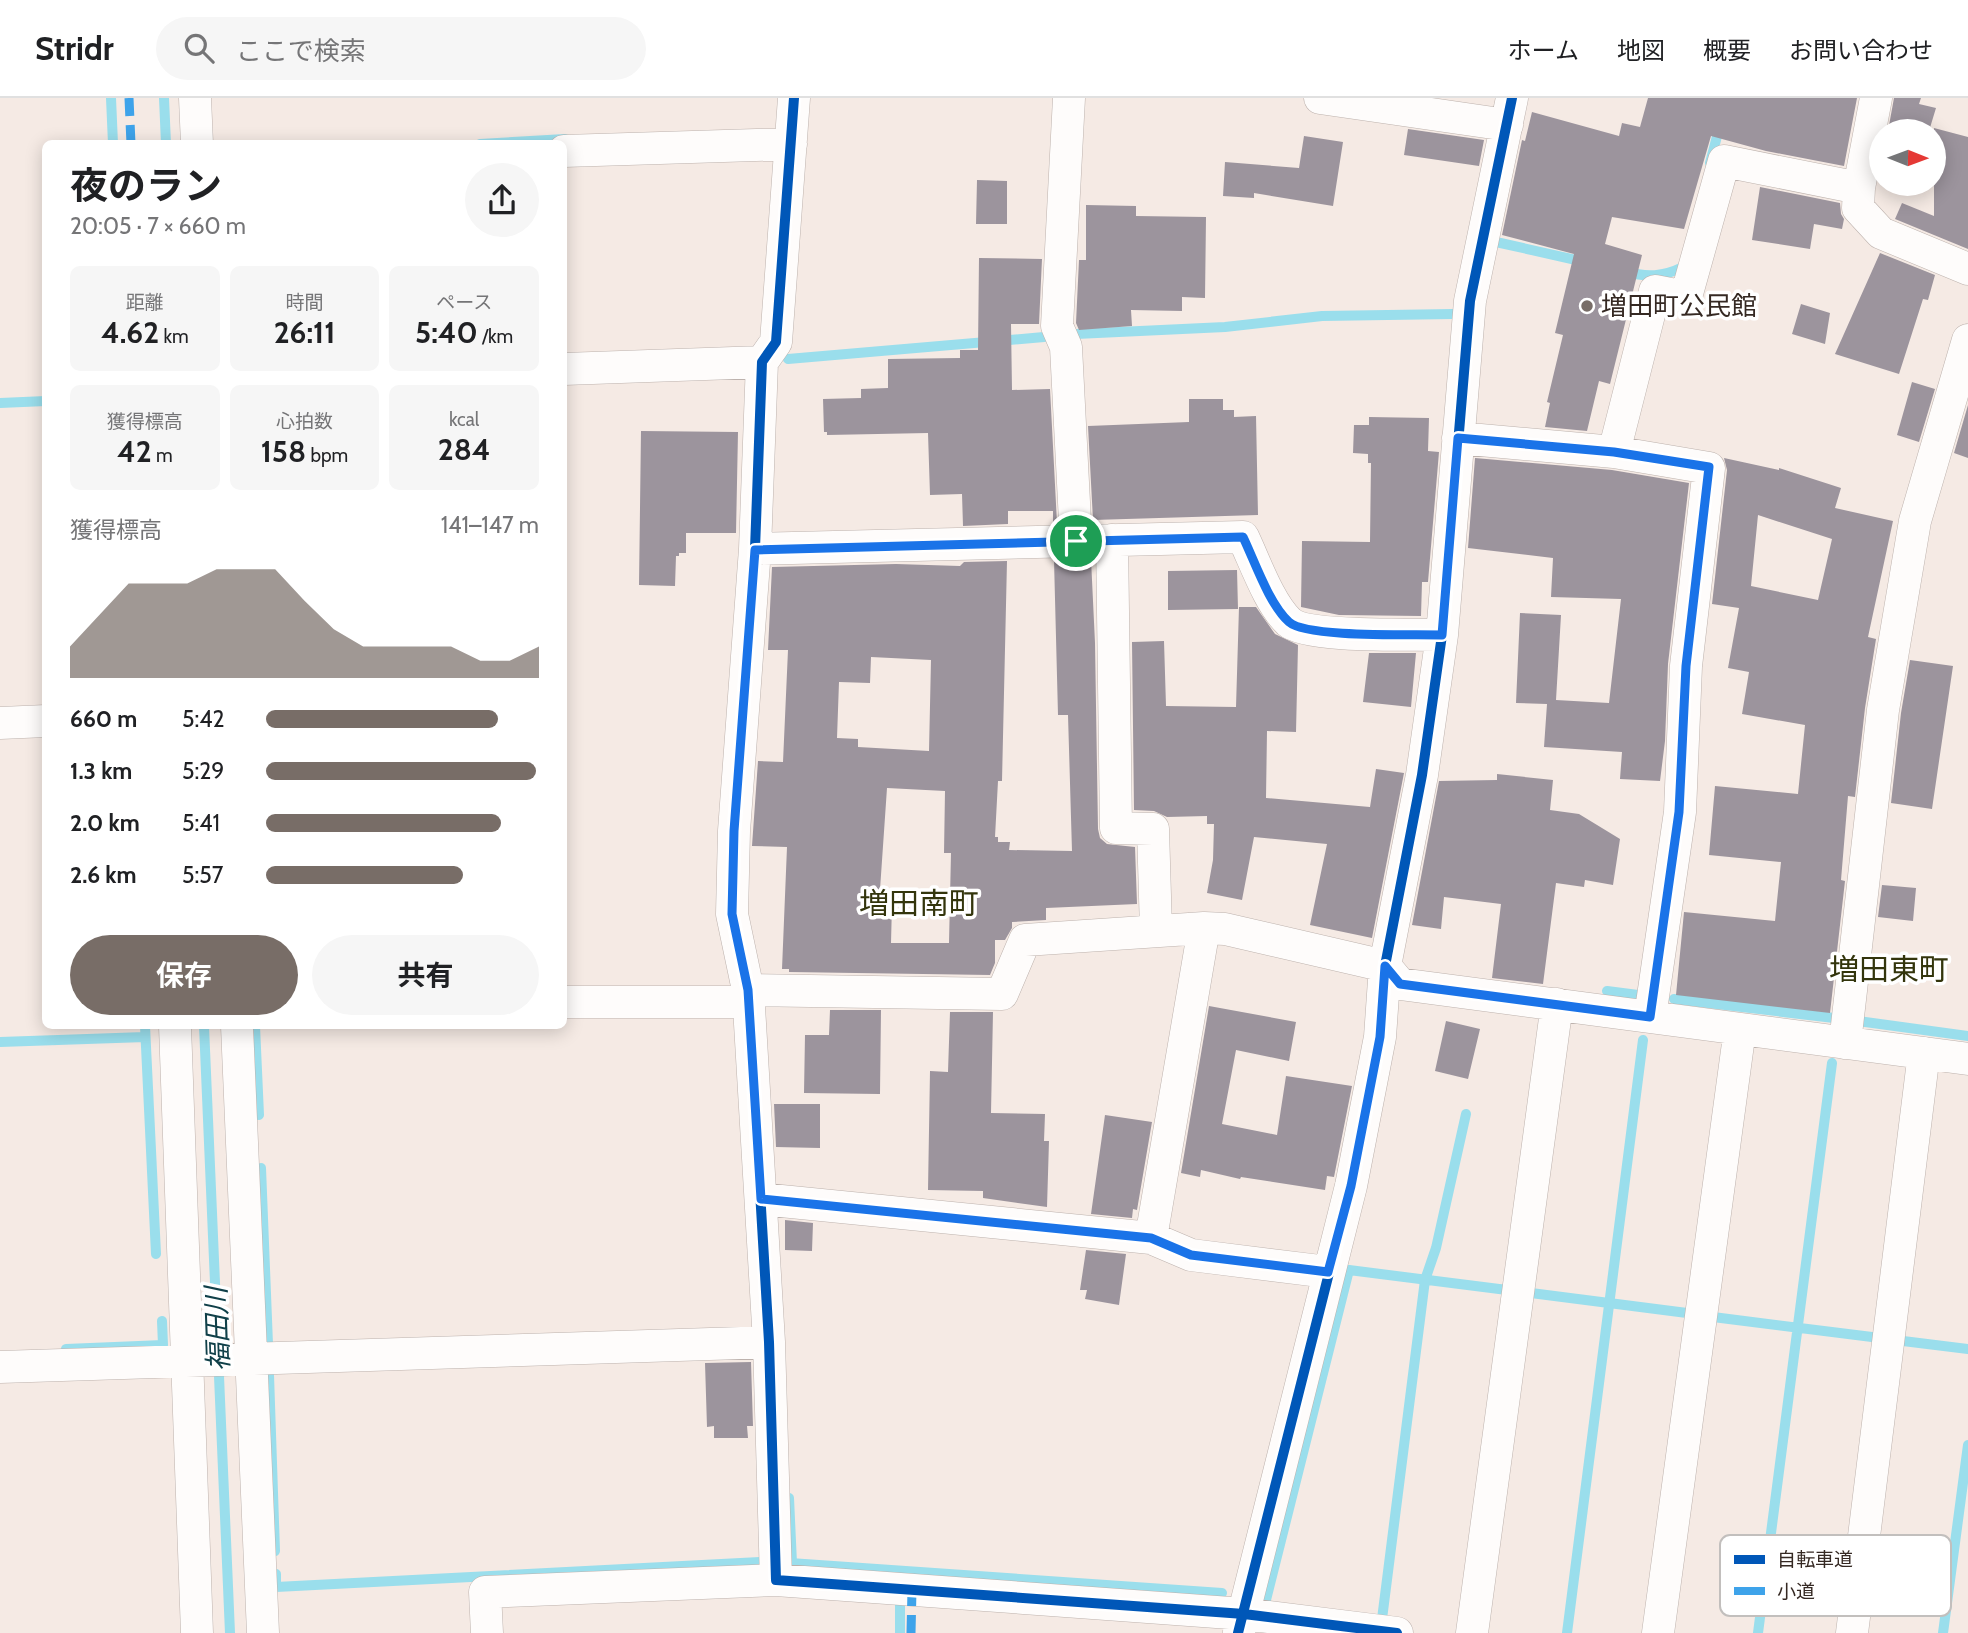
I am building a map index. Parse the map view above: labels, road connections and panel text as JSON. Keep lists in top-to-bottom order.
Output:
{
  "districts": ["増田南町", "増田東町"],
  "water": ["福田川"],
  "places": ["増田町公民館"],
  "legend": ["自転車道", "小道"],
  "north": "right",
  "page": {
    "header": "Stridr",
    "search": "ここで検索",
    "nav": [
      "ホーム",
      "地図",
      "概要",
      "お問い合わせ"
    ],
    "heading": ["夜のラン", "20:05 · 7 × 660 m"],
    "stats": [
      ["距離", "4.62 km"],
      ["時間", "26:11"],
      ["ペース", "5:40 /km"],
      ["獲得標高", "42 m"],
      ["心拍数", "158 bpm"],
      ["kcal", "284"]
    ],
    "chart": ["獲得標高", "141–147 m"],
    "list": [
      {
        "name": "660 m",
        "note": "5:42"
      },
      {
        "name": "1.3 km",
        "note": "5:29"
      },
      {
        "name": "2.0 km",
        "note": "5:41"
      },
      {
        "name": "2.6 km",
        "note": "5:57"
      }
    ],
    "buttons": ["保存", "共有"]
  }
}
